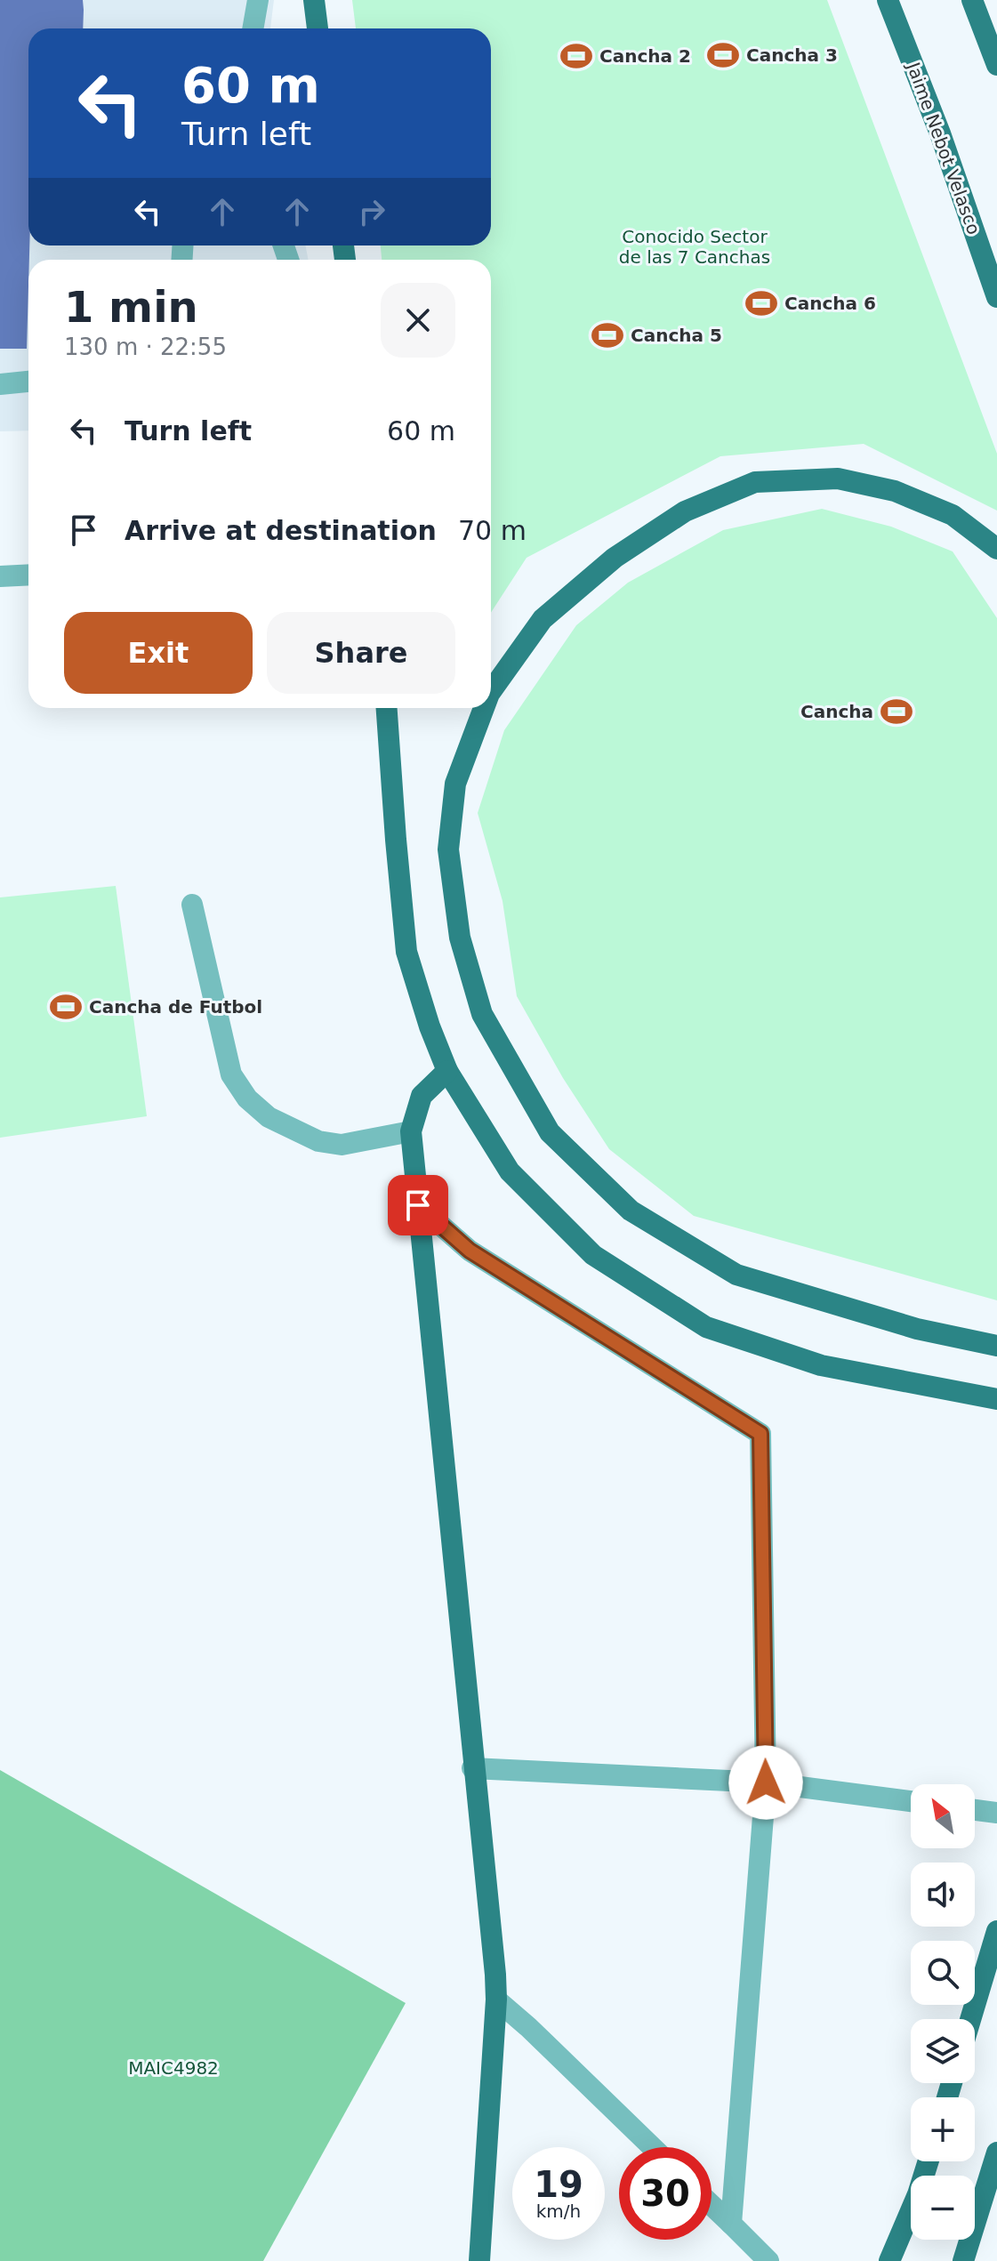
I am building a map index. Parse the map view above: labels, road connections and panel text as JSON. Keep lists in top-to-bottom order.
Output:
{
  "streets": {
    "main road": ["Jaime Nebot Velasco"]
  },
  "parks": ["Conocido Sector de las 7 Canchas", "MAIC4982"],
  "places": {
    "sports": [
      "Cancha 3",
      "Cancha 2",
      "Cancha 6",
      "Cancha 5",
      "Cancha",
      "Cancha de Futbol"
    ]
  },
  "north": "top left",
  "page": {
    "turn": ["60 m", "Turn left"],
    "heading": ["1 min", "130 m · 22:55"],
    "list": [
      {
        "name": "Turn left",
        "value": "60 m"
      },
      {
        "name": "Arrive at destination",
        "value": "70 m"
      }
    ],
    "buttons": ["Exit", "Share"],
    "map_buttons": ["+", "−"],
    "speed": "19 km/h",
    "limit": "30"
  }
}
